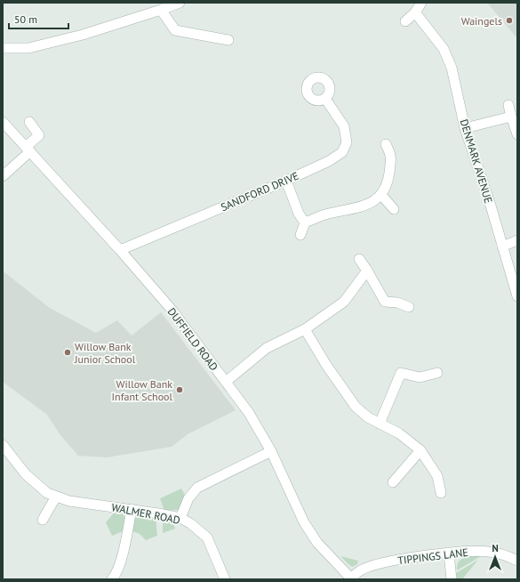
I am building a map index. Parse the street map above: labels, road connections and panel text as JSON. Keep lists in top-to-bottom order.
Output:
{
  "streets": {
    "street": [
      "DENMARK AVENUE",
      "SANDFORD DRIVE",
      "DUFFIELD ROAD",
      "WALMER ROAD",
      "TIPPINGS LANE"
    ]
  },
  "crossings": [
    ["SANDFORD DRIVE", "DUFFIELD ROAD"],
    ["DUFFIELD ROAD", "TIPPINGS LANE"]
  ],
  "places": ["Waingels", "Willow Bank Junior School", "Willow Bank Infant School"],
  "scale_bar": "50 m",
  "north": "top"
}
